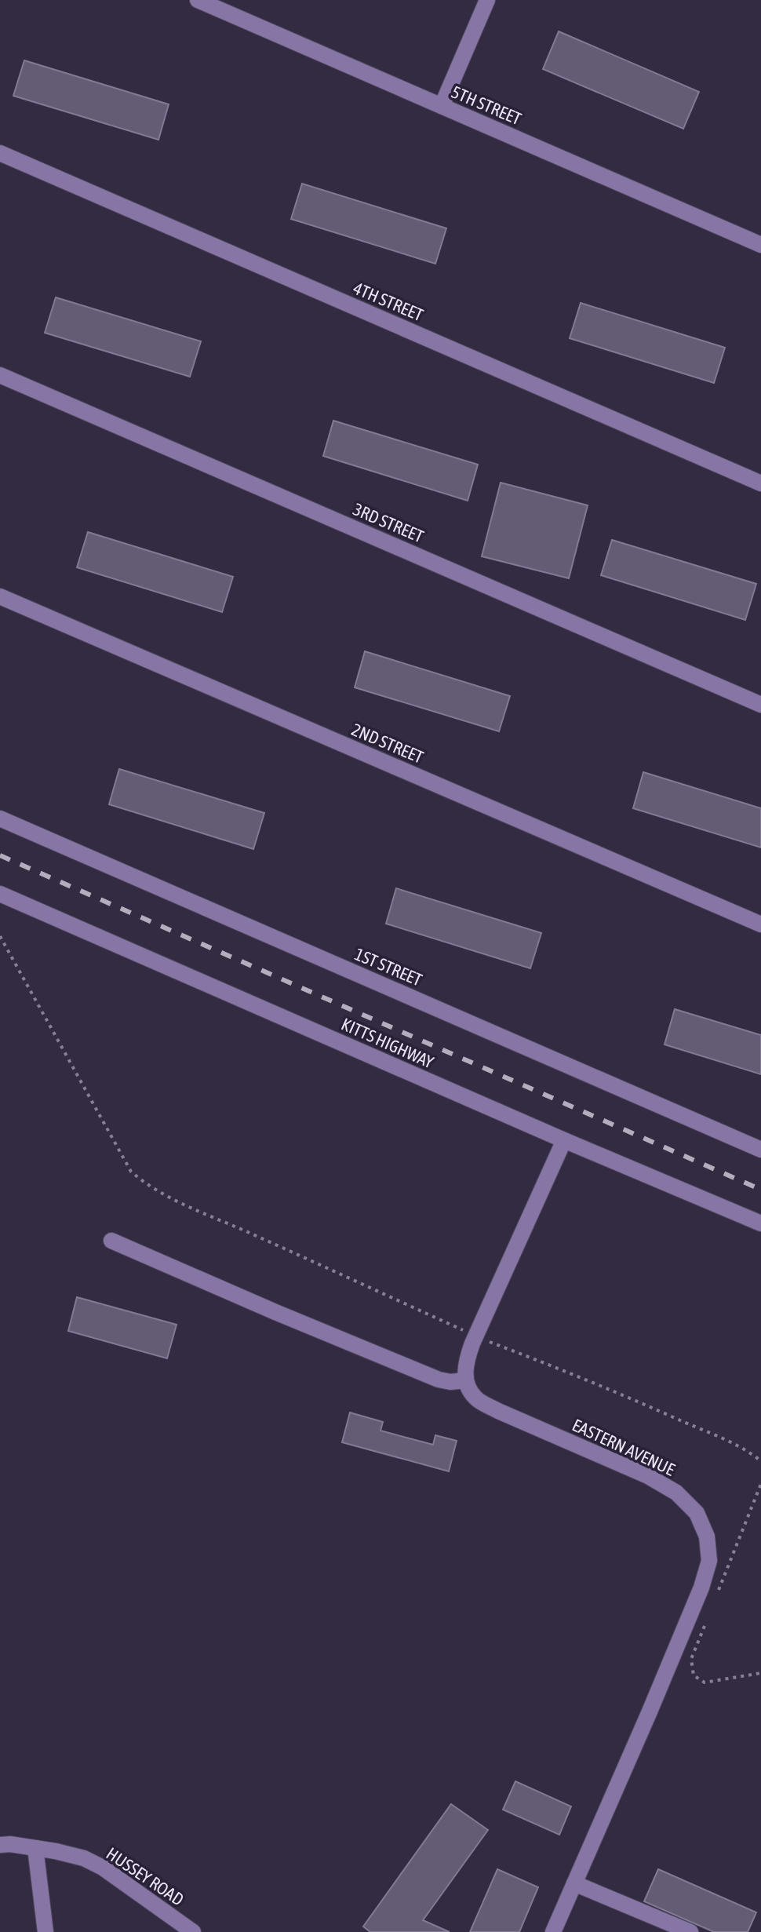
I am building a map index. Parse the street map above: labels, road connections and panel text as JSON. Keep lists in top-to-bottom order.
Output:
{
  "streets": {
    "street": [
      "5TH STREET",
      "4TH STREET",
      "3RD STREET",
      "2ND STREET",
      "1ST STREET",
      "KITTS HIGHWAY",
      "EASTERN AVENUE",
      "HUSSEY ROAD"
    ]
  }
}
